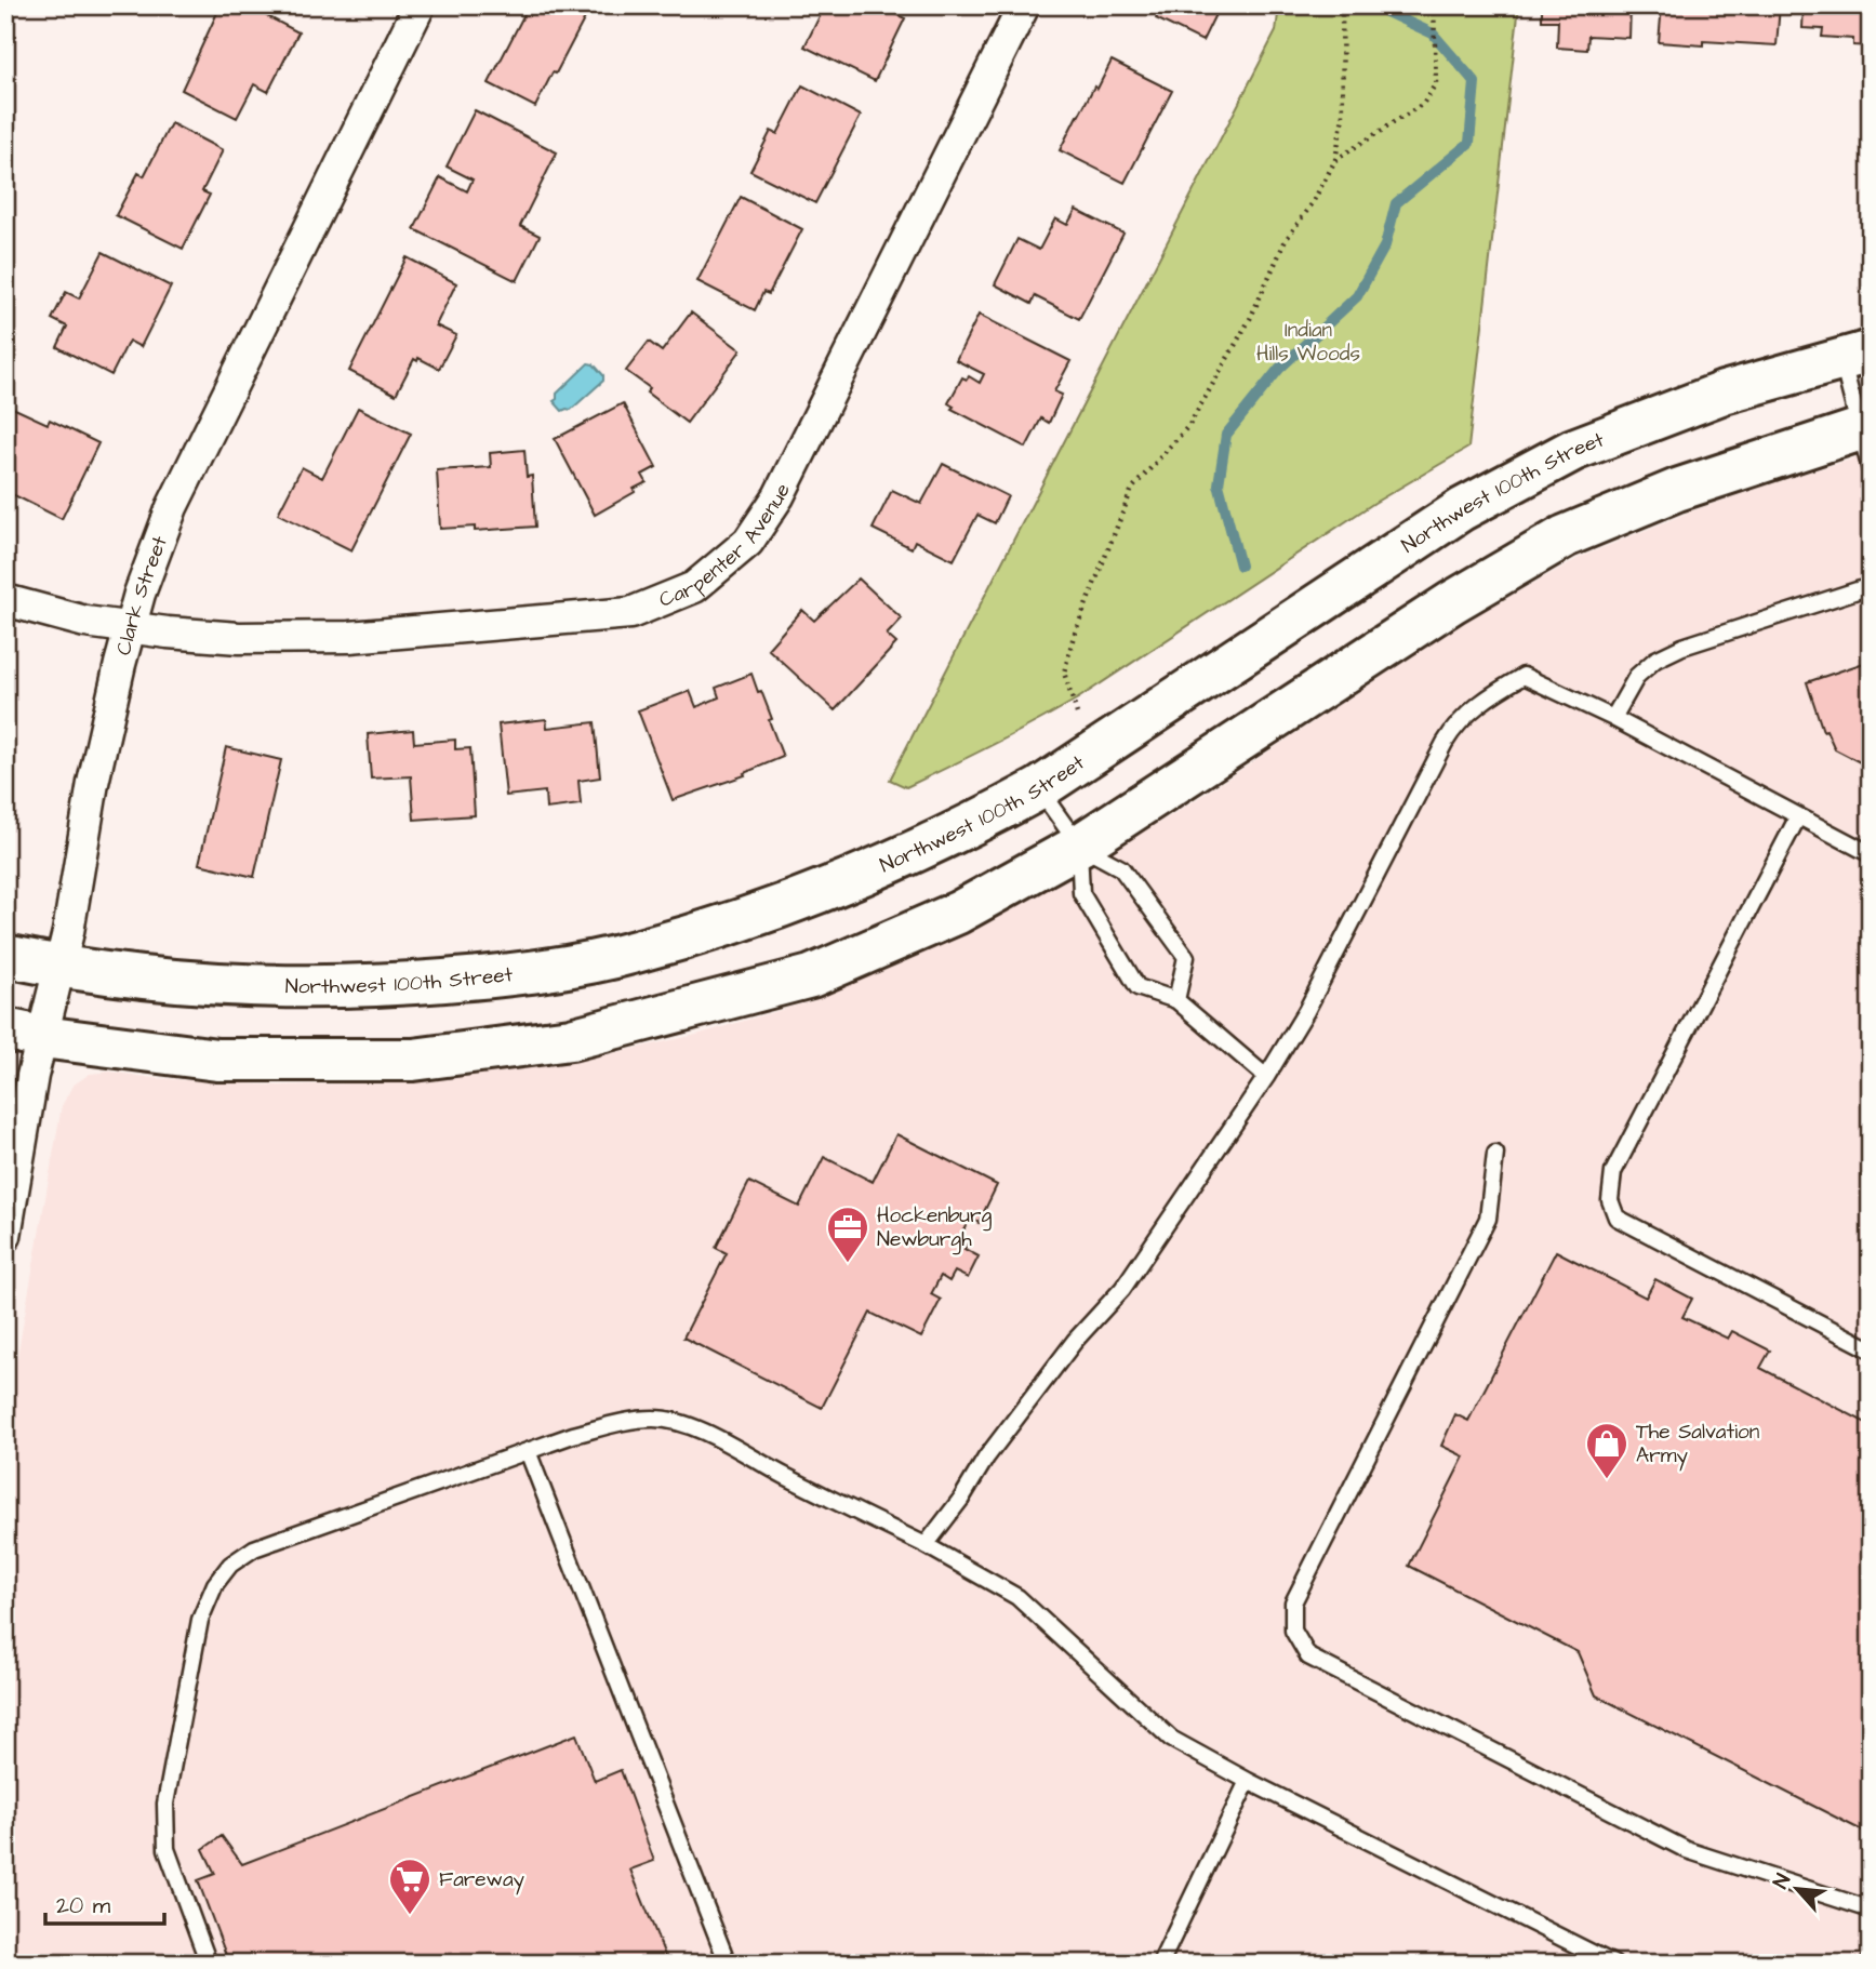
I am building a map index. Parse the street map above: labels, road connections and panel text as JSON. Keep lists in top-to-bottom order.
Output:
{
  "streets": {
    "main road": ["Northwest 100th Street"],
    "street": ["Carpenter Avenue", "Clark Street"]
  },
  "crossings": [
    ["Northwest 100th Street", "Clark Street"],
    ["Carpenter Avenue", "Clark Street"]
  ],
  "parks": ["Indian Hills Woods"],
  "places": {
    "office": ["Hockenburg Newburgh"],
    "shop": ["The Salvation Army"],
    "supermarket": ["Fareway"]
  },
  "scale_bar": "20 m",
  "north": "top left"
}
